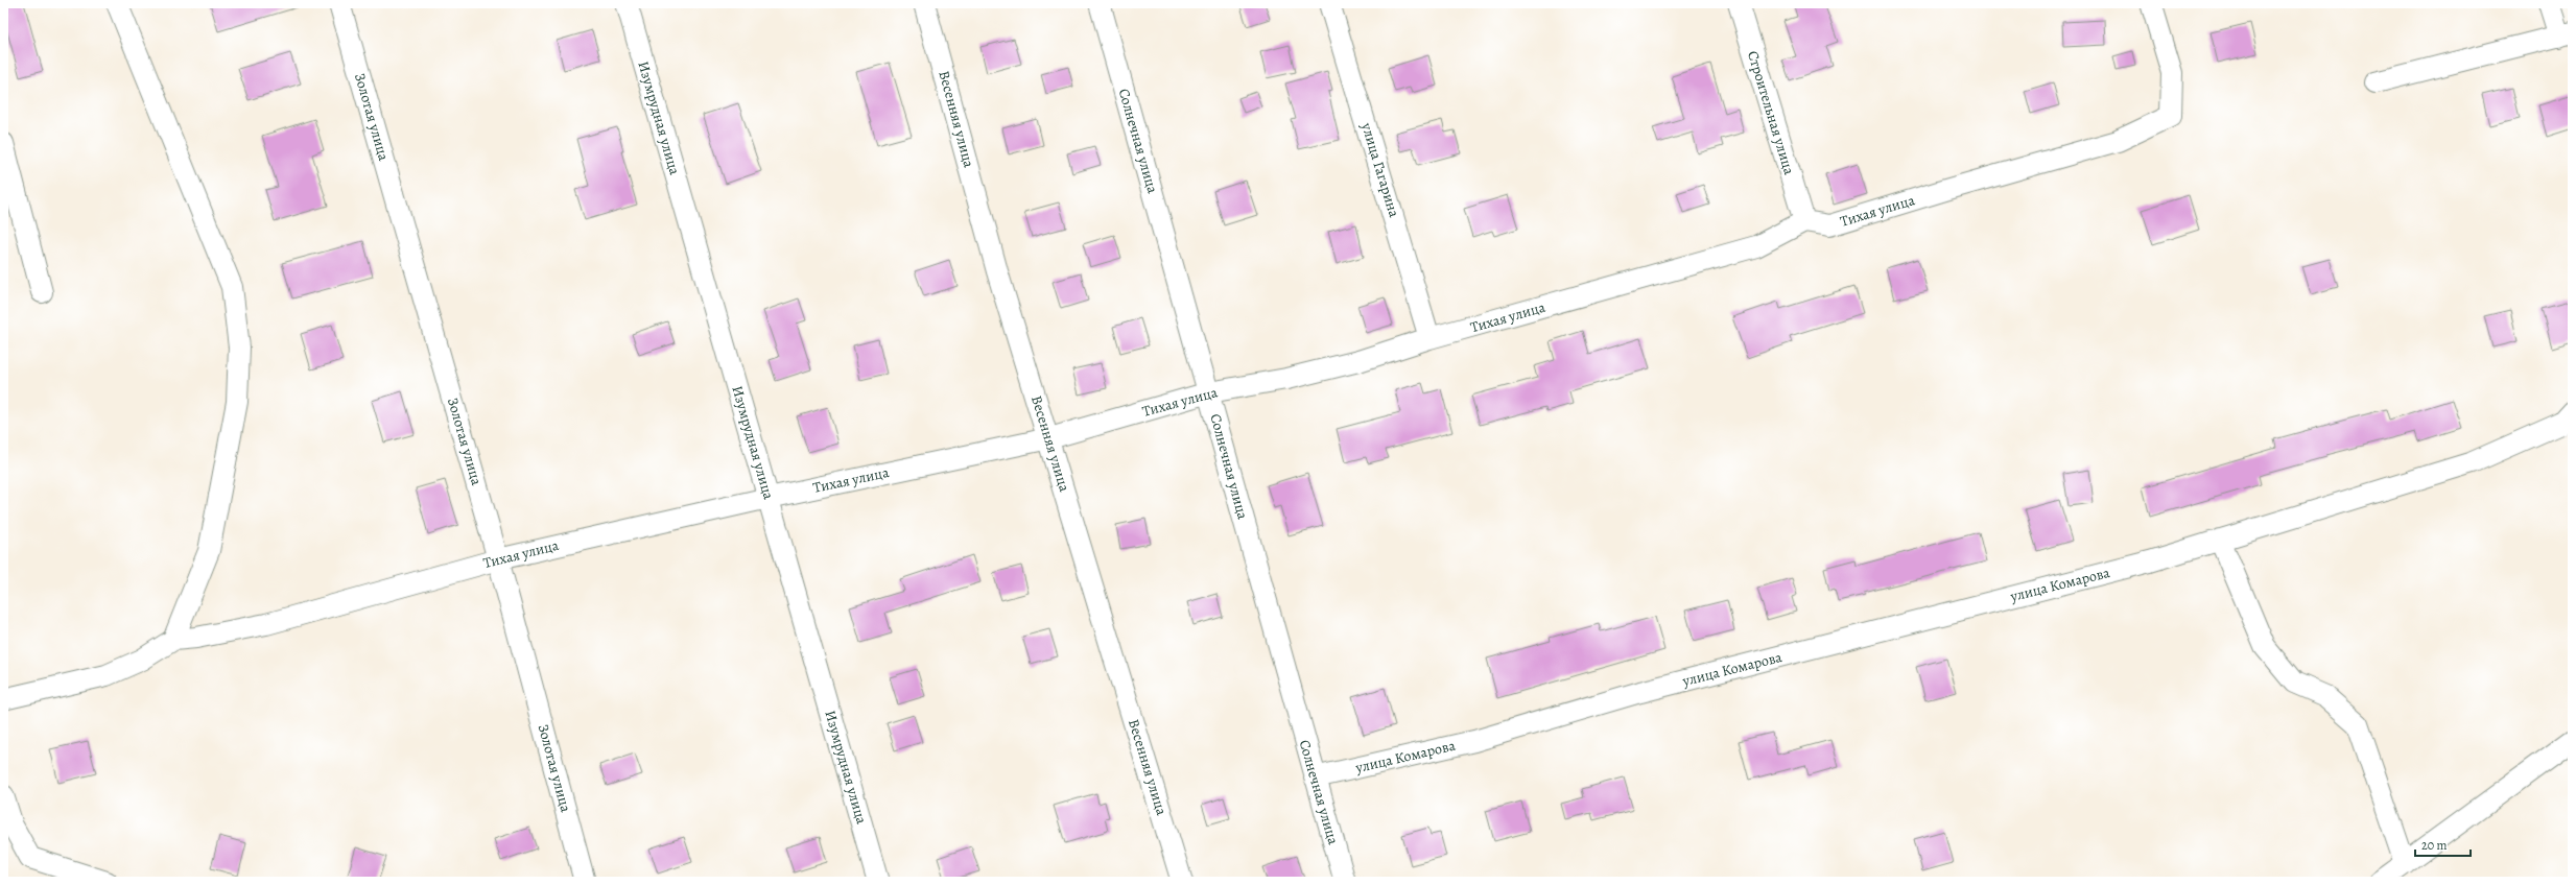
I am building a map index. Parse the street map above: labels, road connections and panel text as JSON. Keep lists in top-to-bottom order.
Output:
{
  "streets": {
    "street": [
      "Строительная улица",
      "Золотая улица",
      "Изумрудная улица",
      "Весенняя улица",
      "Солнечная улица",
      "улица Гагарина",
      "Тихая улица",
      "улица Комарова"
    ]
  },
  "crossings": [
    ["Строительная улица", "Тихая улица"],
    ["Золотая улица", "Тихая улица"],
    ["Изумрудная улица", "Тихая улица"],
    ["Весенняя улица", "Тихая улица"],
    ["Солнечная улица", "Тихая улица"],
    ["Солнечная улица", "улица Комарова"],
    ["улица Гагарина", "Тихая улица"]
  ],
  "scale_bar": "20 m"
}
